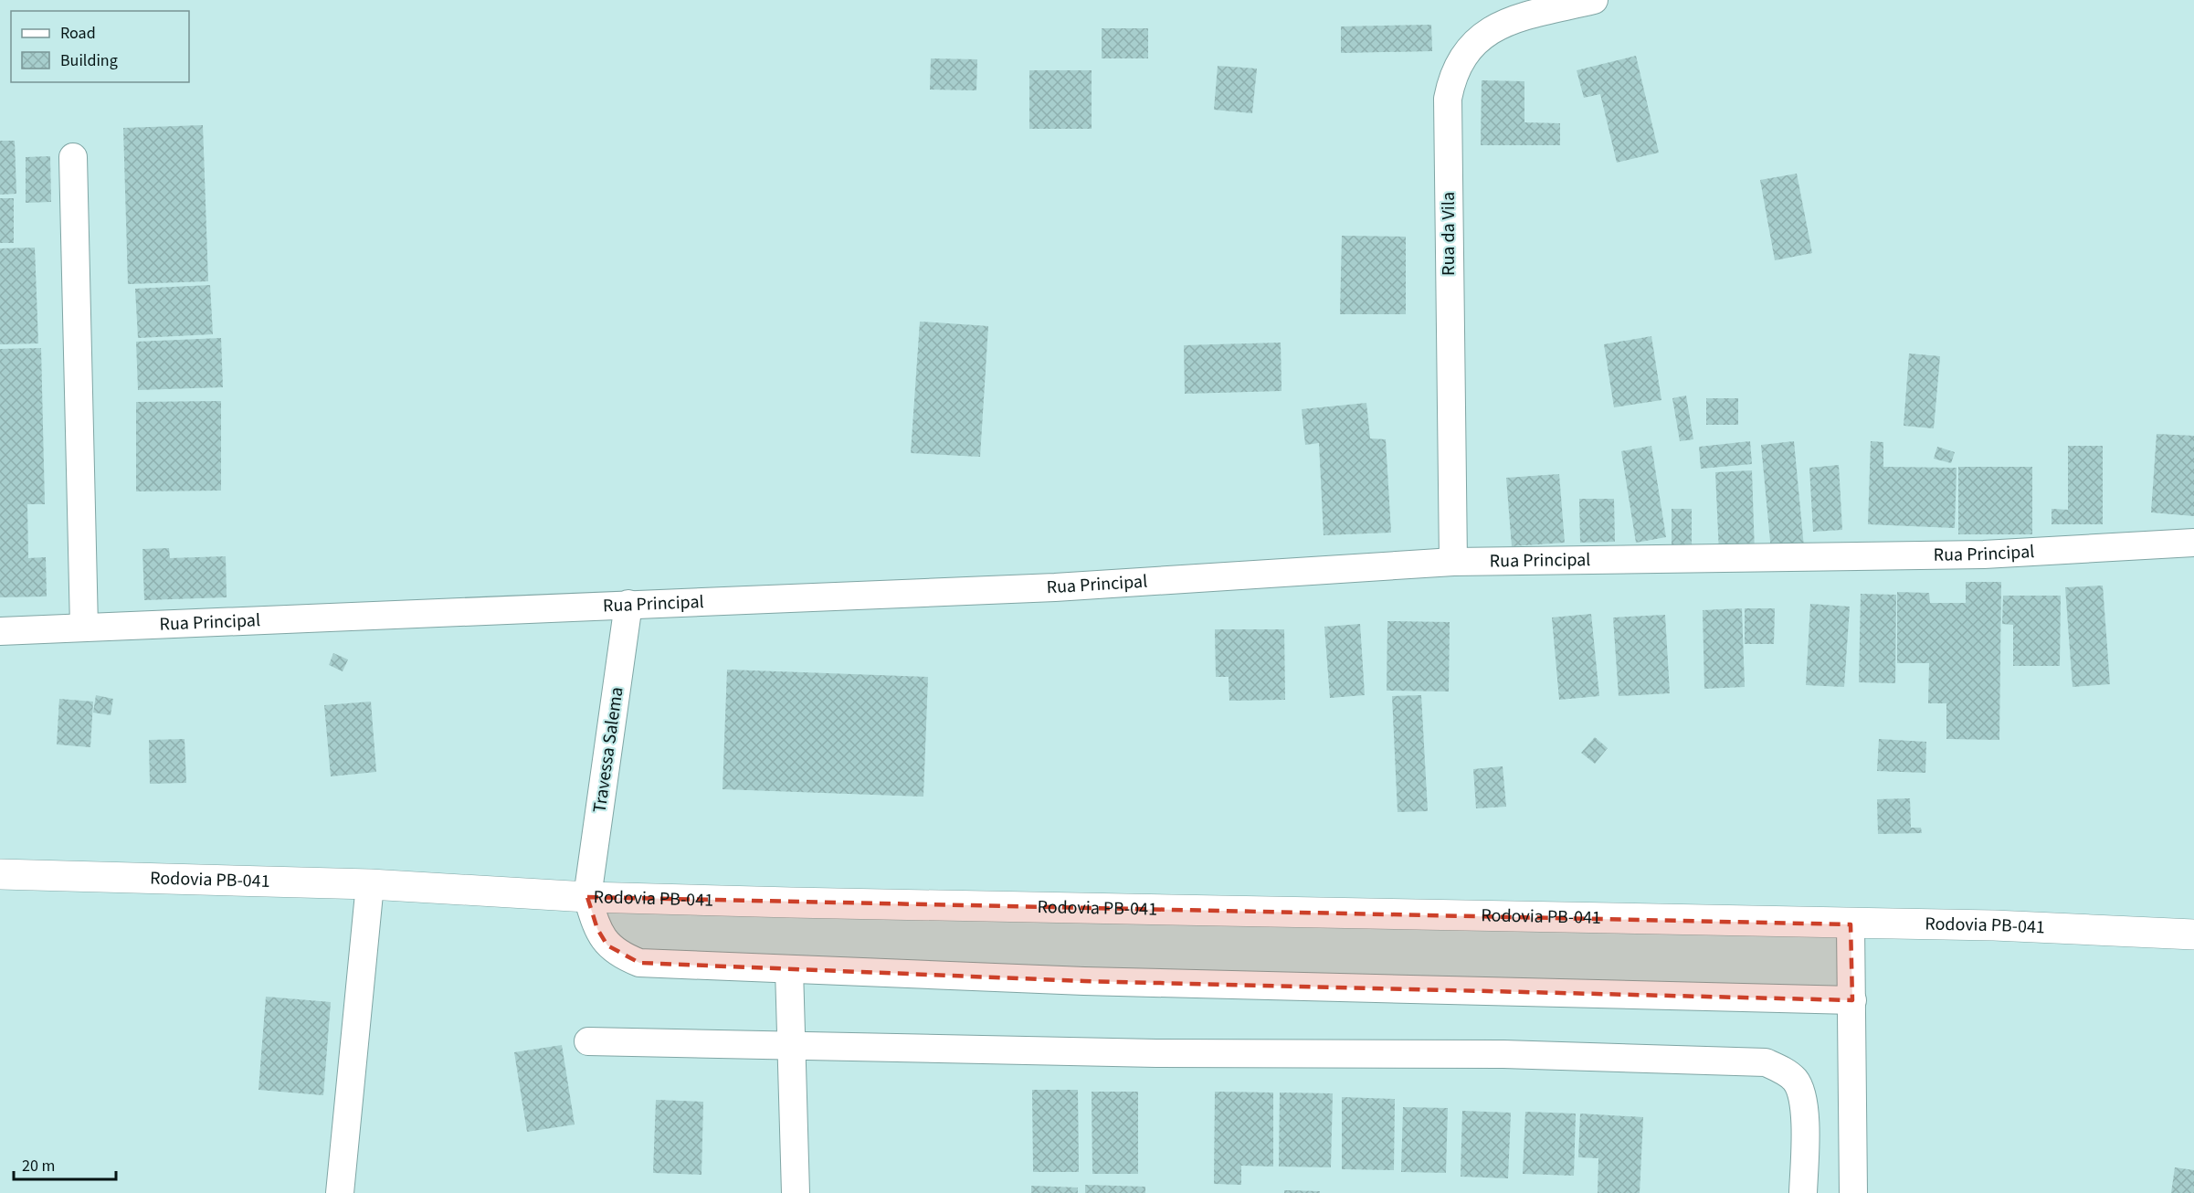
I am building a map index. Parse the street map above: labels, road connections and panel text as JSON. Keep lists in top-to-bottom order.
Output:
{
  "streets": {
    "main road": ["Rodovia PB-041"],
    "street": ["Rua da Vila", "Rua Principal", "Travessa Salema"]
  },
  "crossings": [
    ["Rua da Vila", "Rua Principal"],
    ["Rua Principal", "Travessa Salema"],
    ["Travessa Salema", "Rodovia PB-041"]
  ],
  "legend": ["Road", "Building"],
  "scale_bar": "20 m"
}
